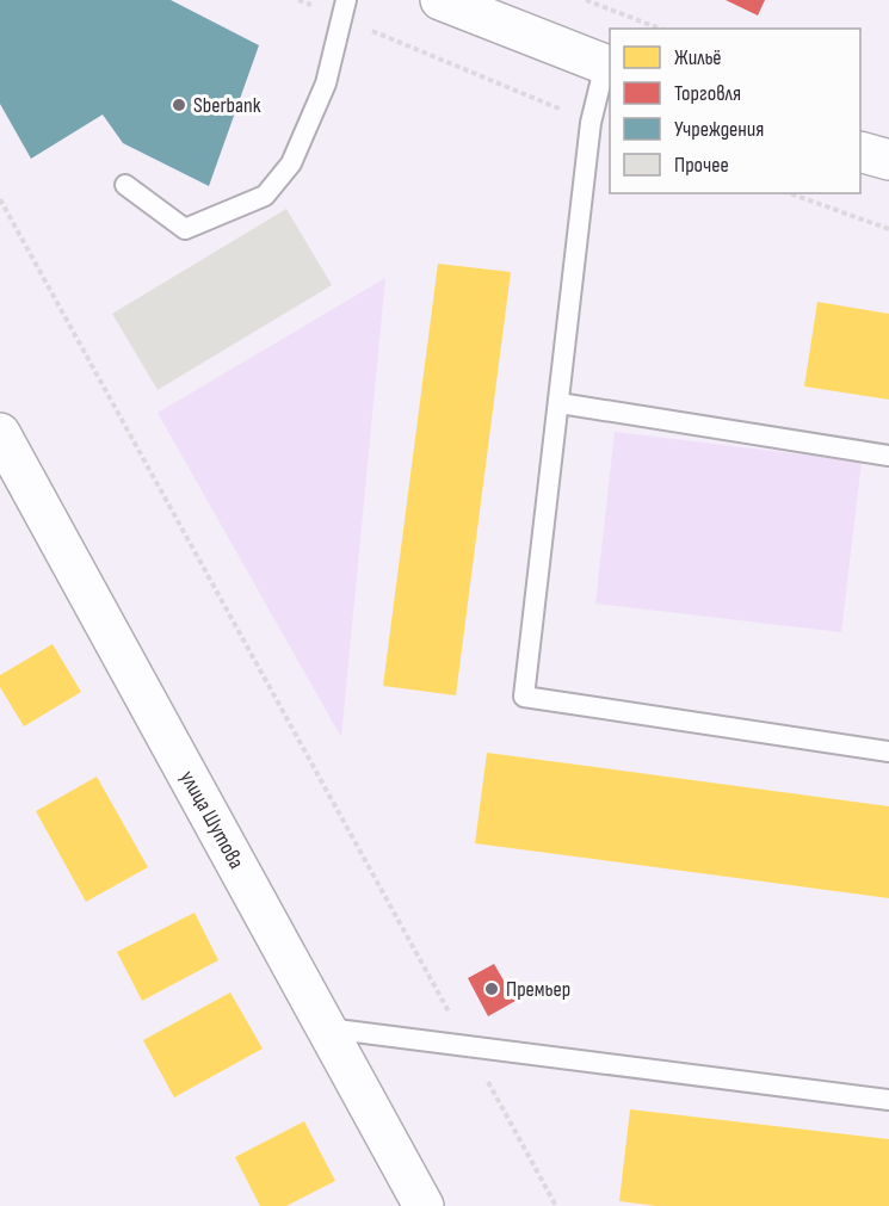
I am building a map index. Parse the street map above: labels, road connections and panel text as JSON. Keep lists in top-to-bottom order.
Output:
{
  "streets": {
    "street": ["улица Шутова"]
  },
  "places": ["Sberbank", "Премьер"],
  "legend": [
    "Жильё",
    "Торговля",
    "Учреждения",
    "Прочее"
  ]
}
